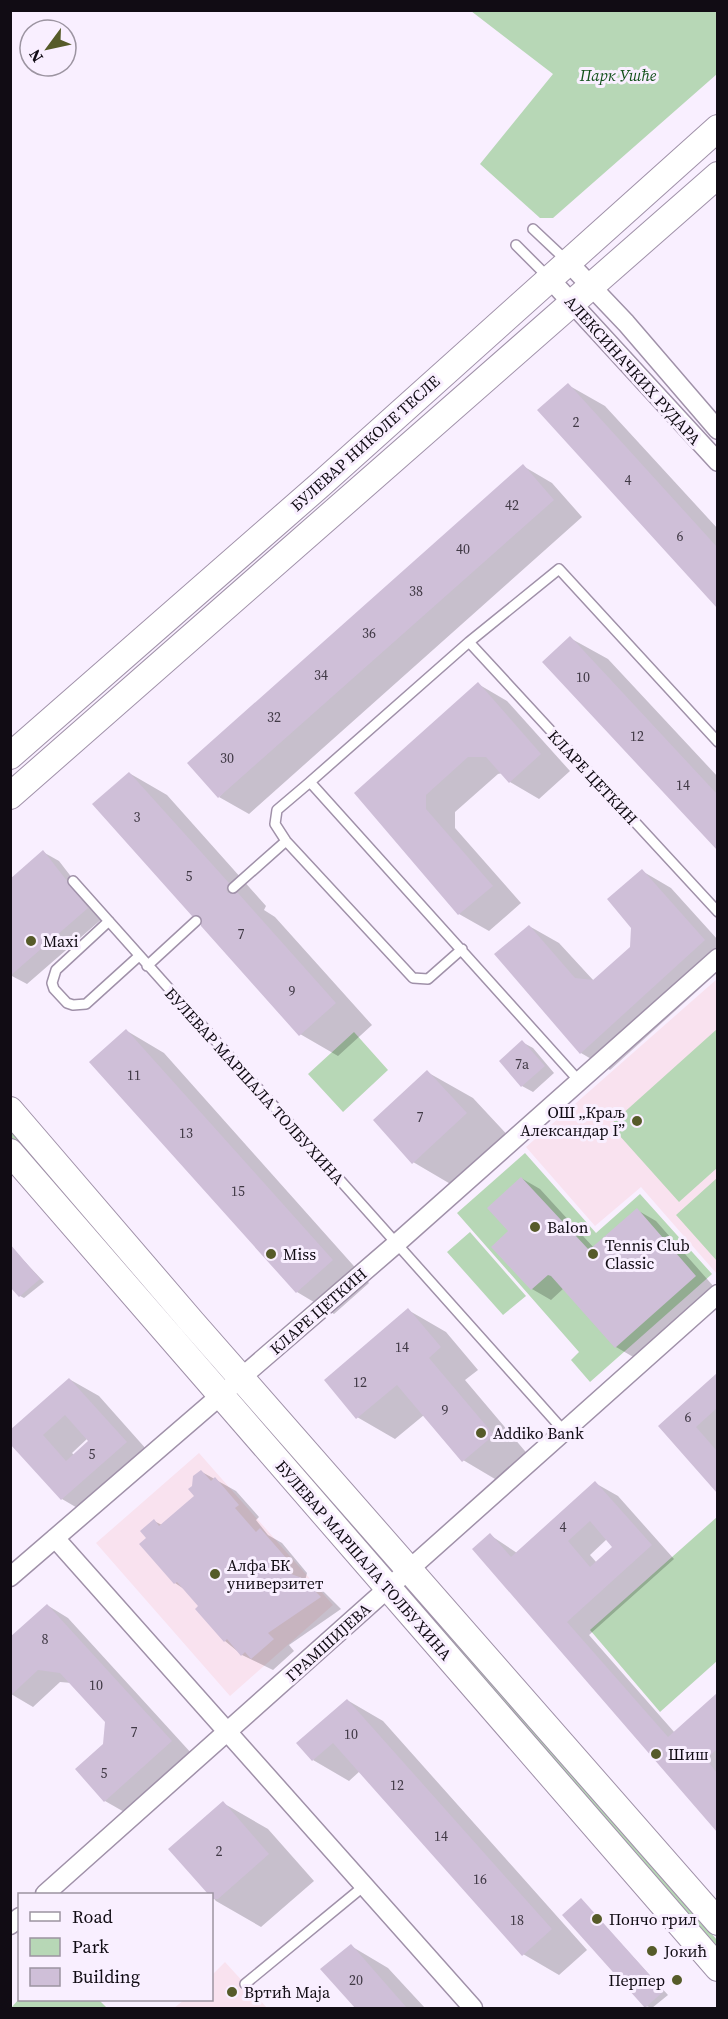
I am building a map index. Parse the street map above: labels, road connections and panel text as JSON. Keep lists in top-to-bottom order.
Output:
{
  "streets": {
    "street": [
      "АЛЕКСИНАЧКИХ РУДАРА",
      "БУЛЕВАР НИКОЛЕ ТЕСЛЕ",
      "КЛАРЕ ЦЕТКИН",
      "БУЛЕВАР МАРШАЛА ТОЛБУХИНА",
      "ГРАМШИЈЕВА"
    ]
  },
  "crossings": [
    ["АЛЕКСИНАЧКИХ РУДАРА", "БУЛЕВАР НИКОЛЕ ТЕСЛЕ"],
    ["КЛАРЕ ЦЕТКИН", "БУЛЕВАР МАРШАЛА ТОЛБУХИНА"],
    ["БУЛЕВАР МАРШАЛА ТОЛБУХИНА", "ГРАМШИЈЕВА"]
  ],
  "parks": ["Парк Ушће"],
  "places": [
    "Maxi",
    "ОШ „Краљ Александар I”",
    "Balon",
    "Miss",
    "Tennis Club Classic",
    "Addiko Bank",
    "Алфа БК универзитет",
    "Шиш",
    "Пончо грил",
    "Јокић",
    "Перпер",
    "Вртић Маја"
  ],
  "house_numbers": [
    "2",
    "4",
    "42",
    "6",
    "40",
    "38",
    "36",
    "34",
    "10",
    "32",
    "12",
    "30",
    "14",
    "3",
    "5",
    "7",
    "9",
    "7a",
    "11",
    "7",
    "13",
    "15",
    "14",
    "12",
    "9",
    "6",
    "5",
    "4",
    "8",
    "10",
    "7",
    "10",
    "5",
    "12",
    "14",
    "2",
    "16",
    "18",
    "20"
  ],
  "legend": ["Road", "Park", "Building"],
  "north": "bottom left"
}
